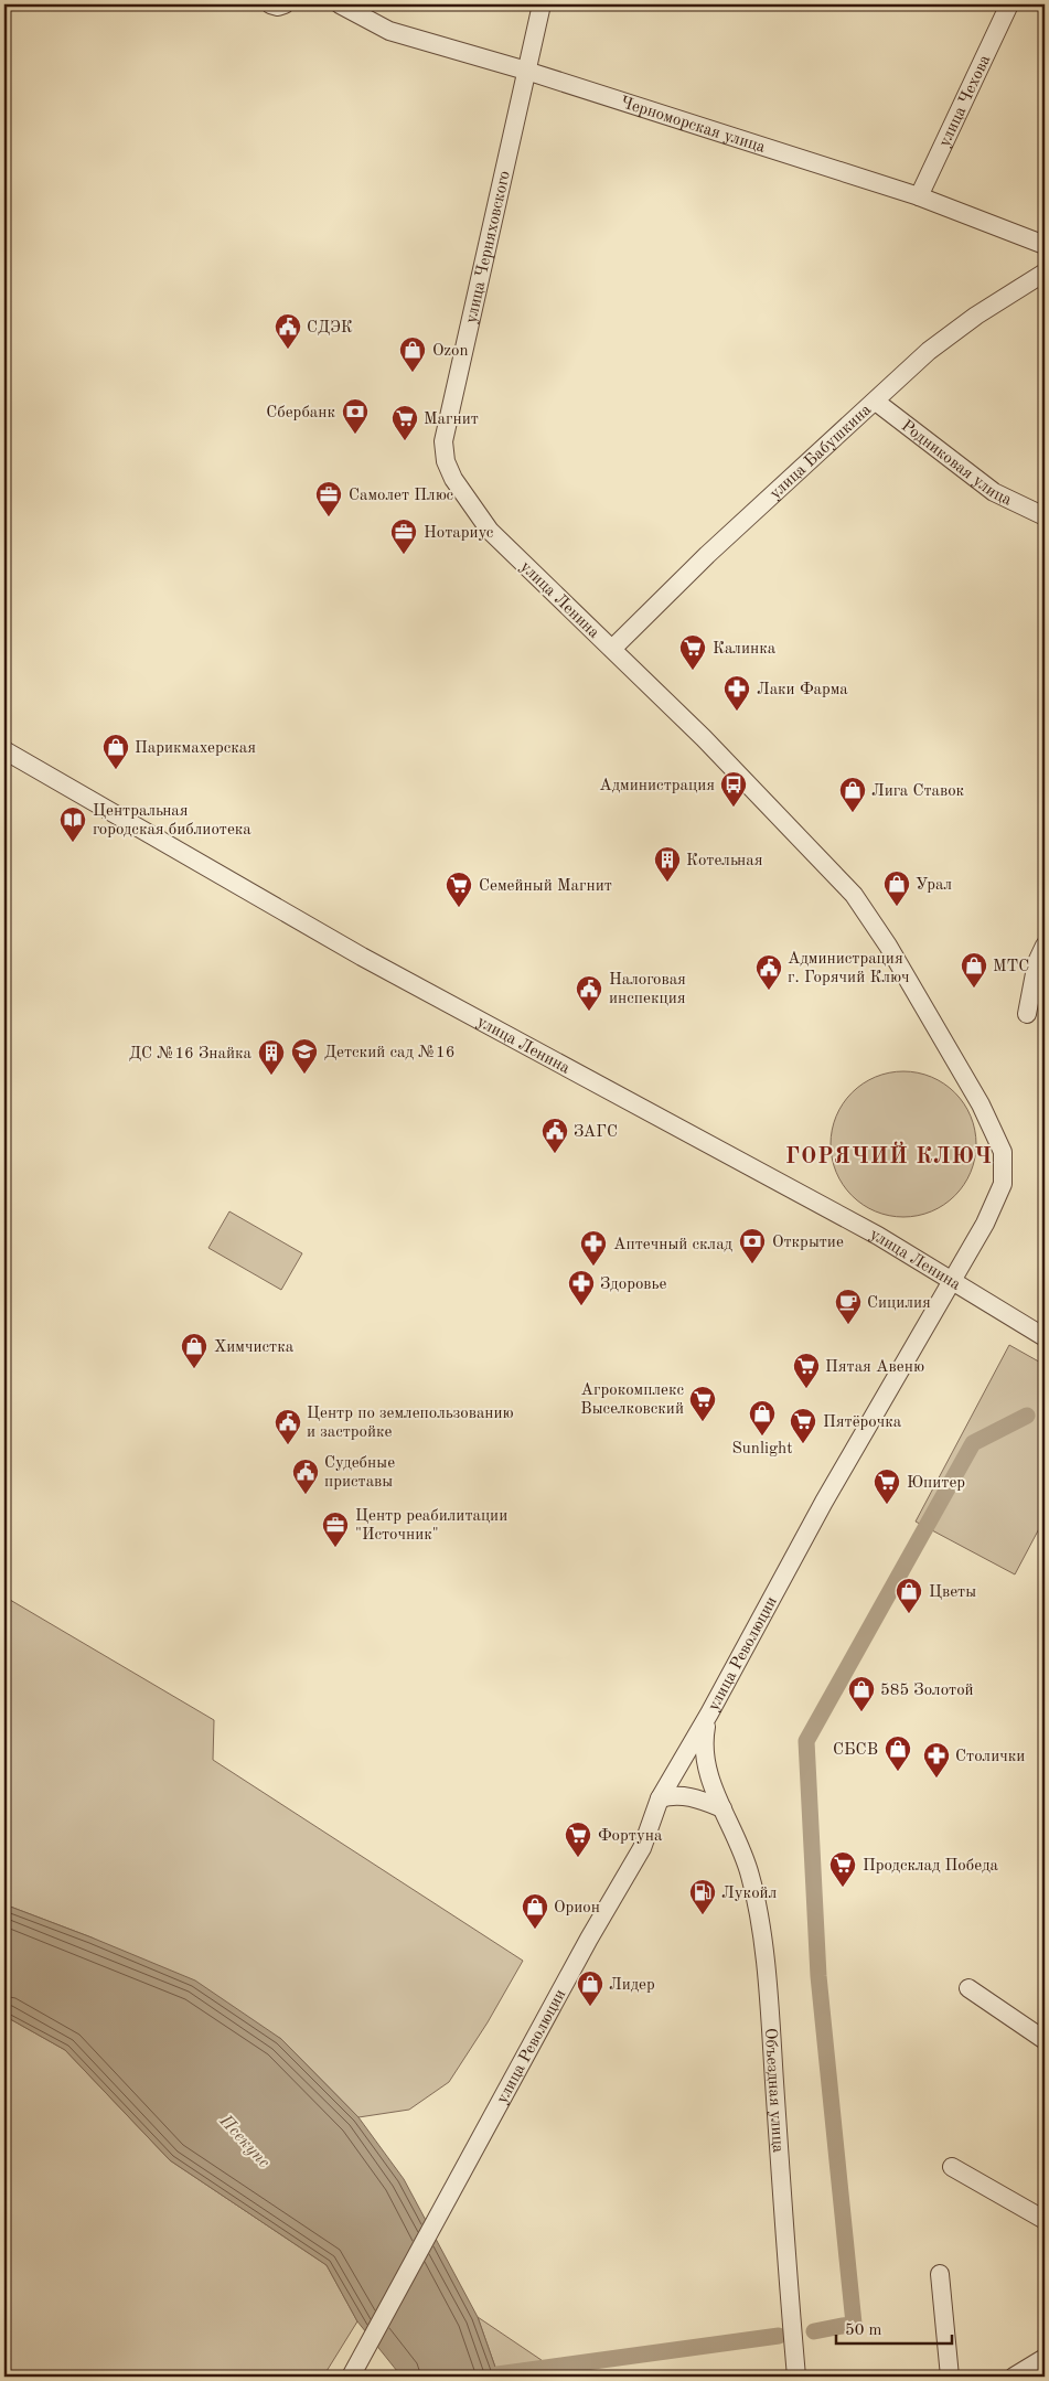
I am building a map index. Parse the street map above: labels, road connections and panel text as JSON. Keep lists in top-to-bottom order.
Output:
{
  "streets": {
    "street": [
      "улица Чехова",
      "Черноморская улица",
      "улица Черняховского",
      "улица Бабушкина",
      "Родниковая улица",
      "улица Ленина",
      "улица Революции",
      "Объездная улица"
    ]
  },
  "crossings": [
    ["улица Чехова", "Черноморская улица"],
    ["Черноморская улица", "улица Черняховского"],
    ["улица Черняховского", "улица Ленина"],
    ["улица Бабушкина", "Родниковая улица"],
    ["улица Бабушкина", "улица Ленина"],
    ["улица Ленина", "улица Революции"],
    ["улица Революции", "Объездная улица"]
  ],
  "districts": ["ГОРЯЧИЙ КЛЮЧ"],
  "water": ["Псекупс"],
  "places": {
    "public building": [
      "СДЭК",
      "Администрация г. Горячий Ключ",
      "Налоговая инспекция",
      "ЗАГС",
      "Центр по землепользованию и застройке",
      "Судебные приставы"
    ],
    "shop": [
      "Ozon",
      "Парикмахерская",
      "Лига Ставок",
      "Урал",
      "МТС",
      "Химчистка",
      "Sunlight",
      "Цветы",
      "585 Золотой",
      "СБСВ",
      "Орион",
      "Лидер"
    ],
    "bank": ["Сбербанк", "Открытие"],
    "supermarket": [
      "Магнит",
      "Калинка",
      "Семейный Магнит",
      "Пятая Авеню",
      "Агрокомплекс Выселковский",
      "Пятёрочка",
      "Юпитер",
      "Фортуна",
      "Продсклад Победа"
    ],
    "office": ["Самолет Плюс", "Нотариус", "Центр реабилитации \"Источник\""],
    "pharmacy": [
      "Лаки Фарма",
      "Аптечный склад",
      "Здоровье",
      "Столички"
    ],
    "bus stop": ["Администрация"],
    "library": ["Центральная городская библиотека"],
    "building": ["Котельная", "ДС №16 Знайка"],
    "school or university": ["Детский сад №16"],
    "cafe": ["Сицилия"],
    "fuel station": ["Лукойл"]
  },
  "scale_bar": "50 m"
}
